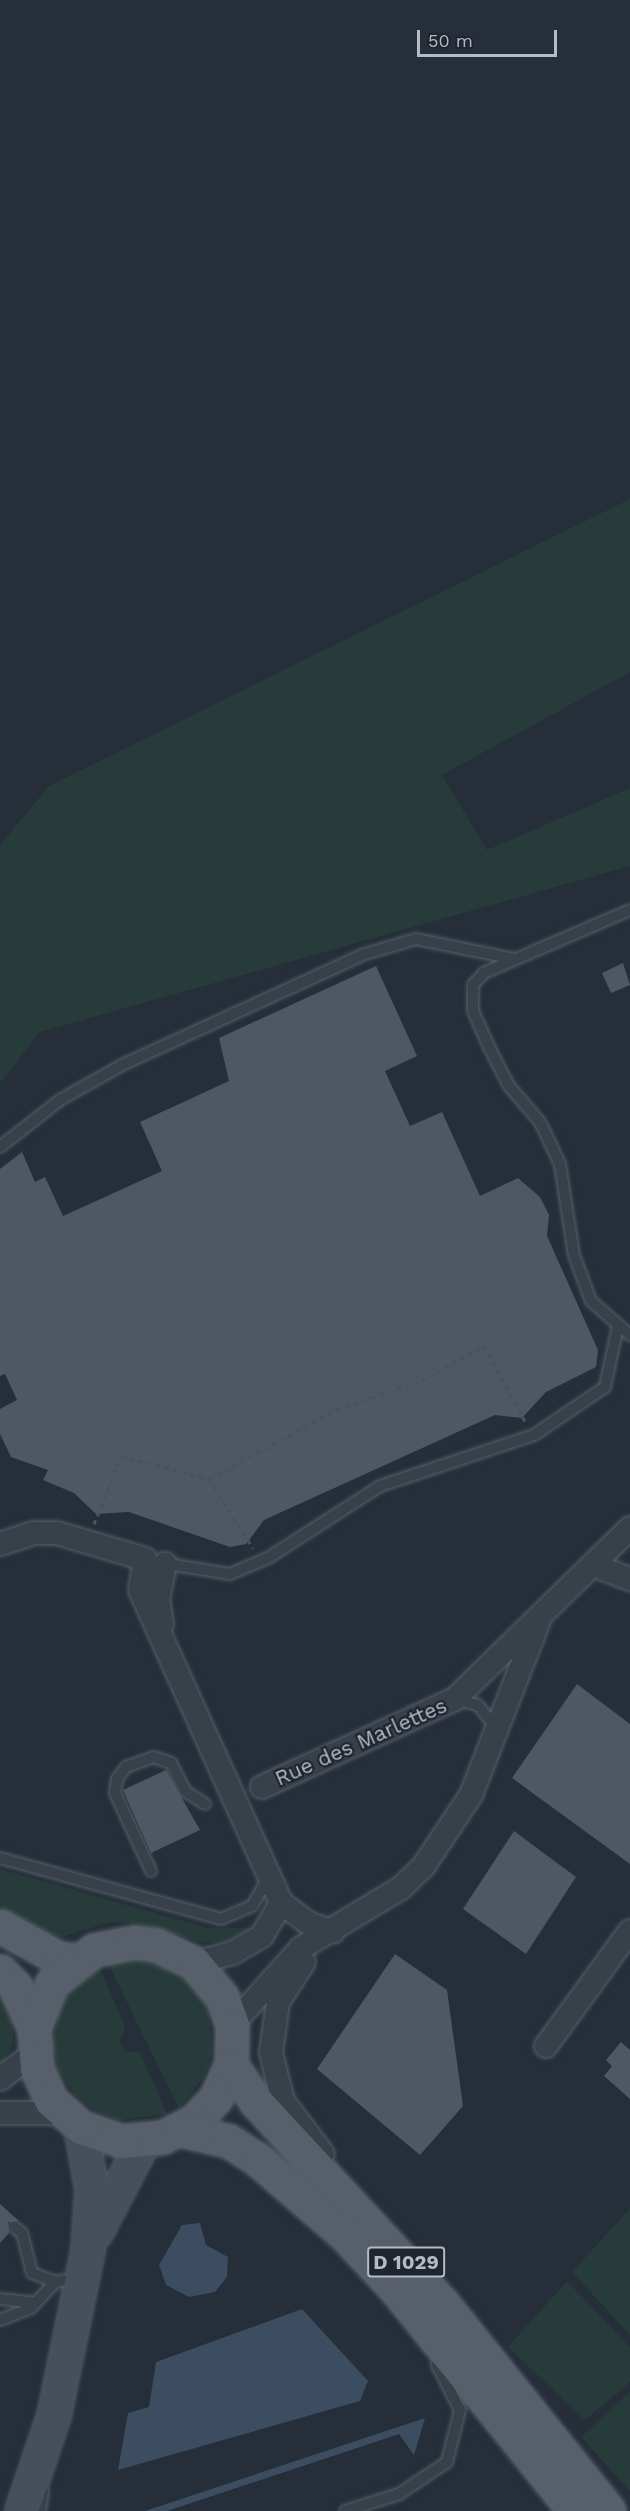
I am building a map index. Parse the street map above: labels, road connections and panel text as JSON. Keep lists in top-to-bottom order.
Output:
{
  "streets": {
    "main road": ["D 1029"],
    "street": ["Rue des Marlettes"]
  },
  "scale_bar": "50 m"
}
